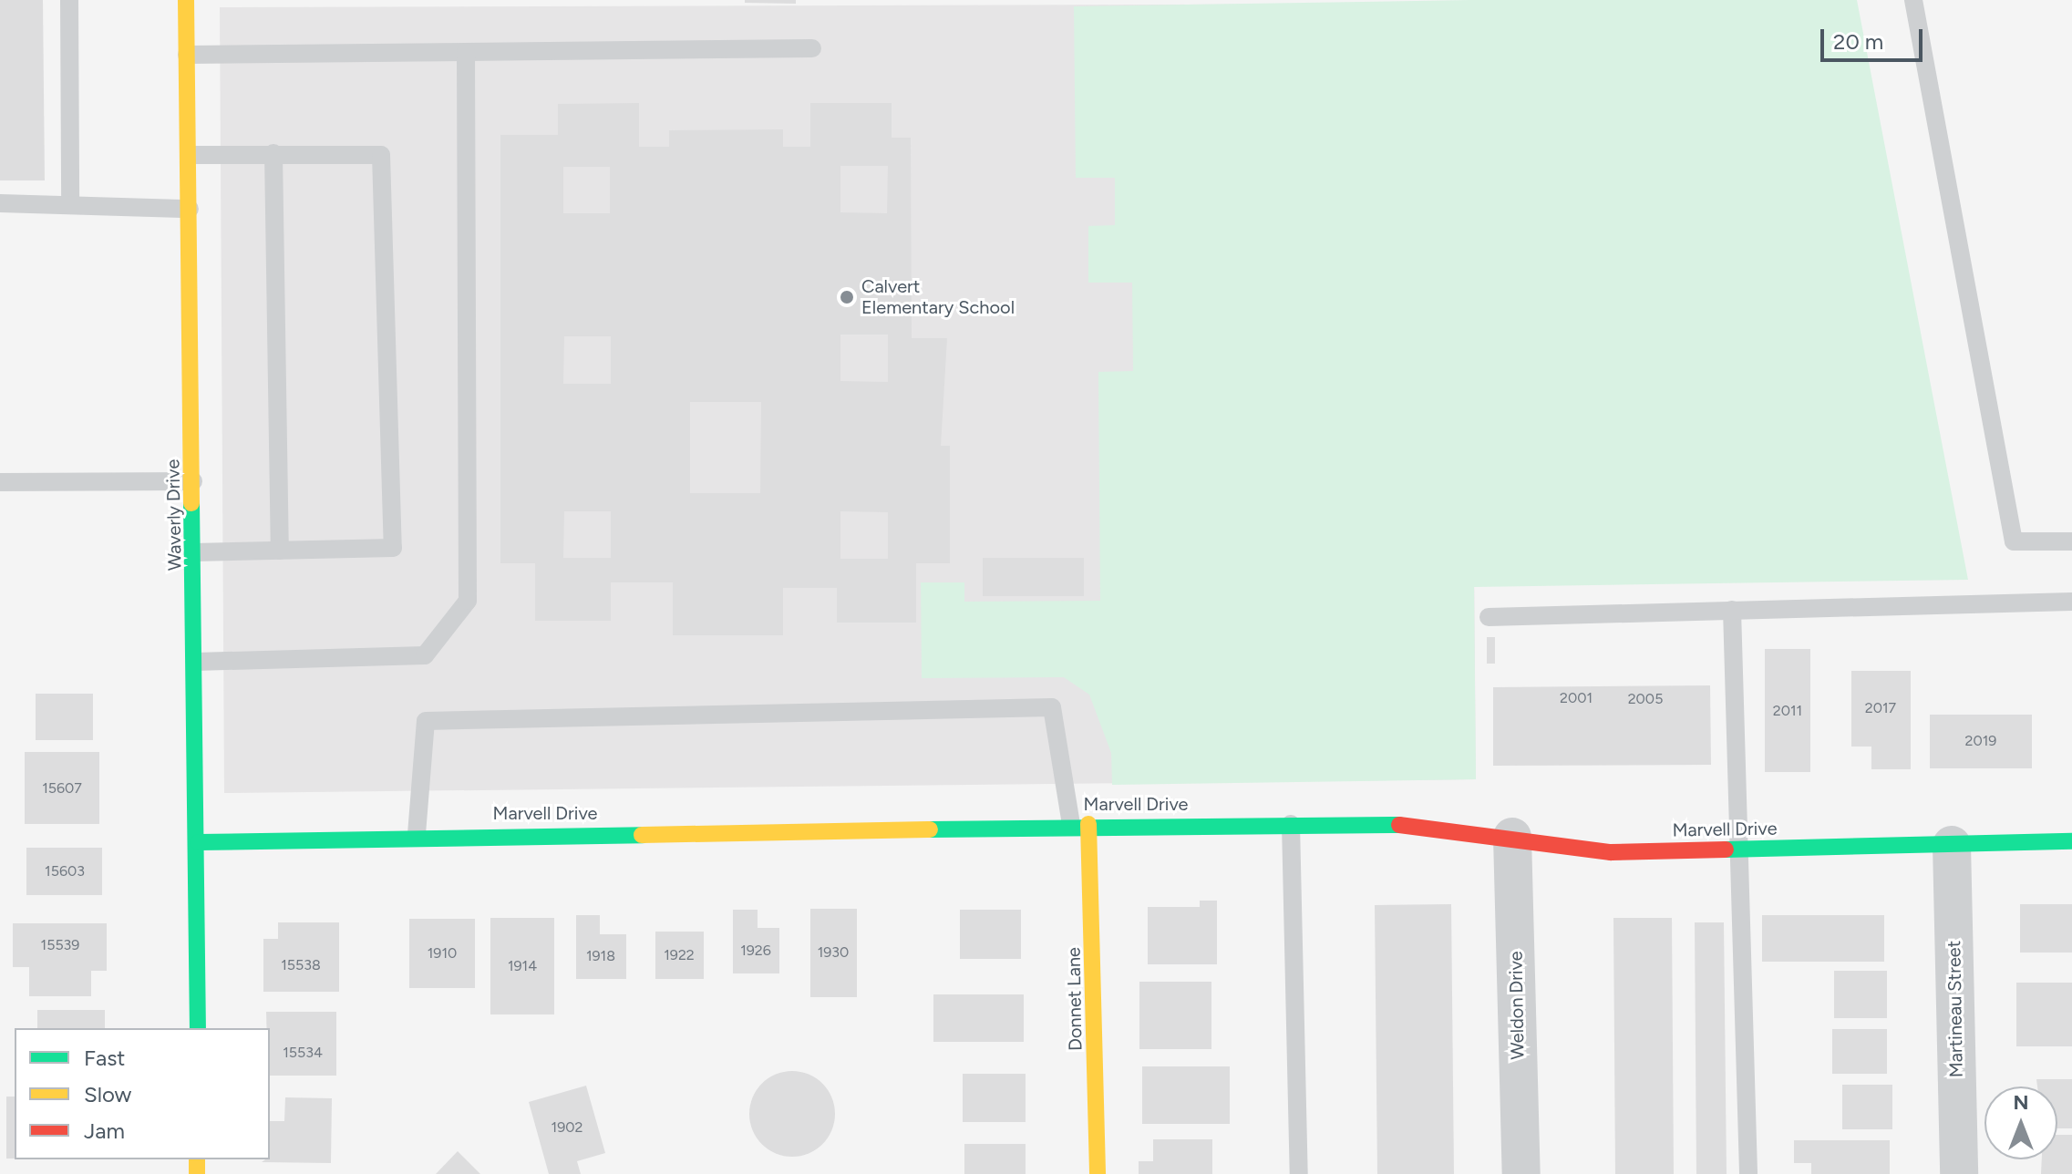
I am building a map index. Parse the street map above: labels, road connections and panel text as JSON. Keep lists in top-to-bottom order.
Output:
{
  "streets": {
    "street": [
      "Waverly Drive",
      "Marvell Drive",
      "Donnet Lane",
      "Weldon Drive",
      "Martineau Street"
    ]
  },
  "crossings": [
    ["Waverly Drive", "Marvell Drive"],
    ["Marvell Drive", "Donnet Lane"],
    ["Marvell Drive", "Weldon Drive"],
    ["Marvell Drive", "Martineau Street"]
  ],
  "places": ["Calvert Elementary School"],
  "house_numbers": [
    "2001",
    "2005",
    "2017",
    "2011",
    "2019",
    "15607",
    "15603",
    "15539",
    "1926",
    "1930",
    "1910",
    "1922",
    "1918",
    "15538",
    "1914",
    "15534",
    "1902"
  ],
  "legend": ["Fast", "Slow", "Jam"],
  "scale_bar": "20 m",
  "north": "top"
}
